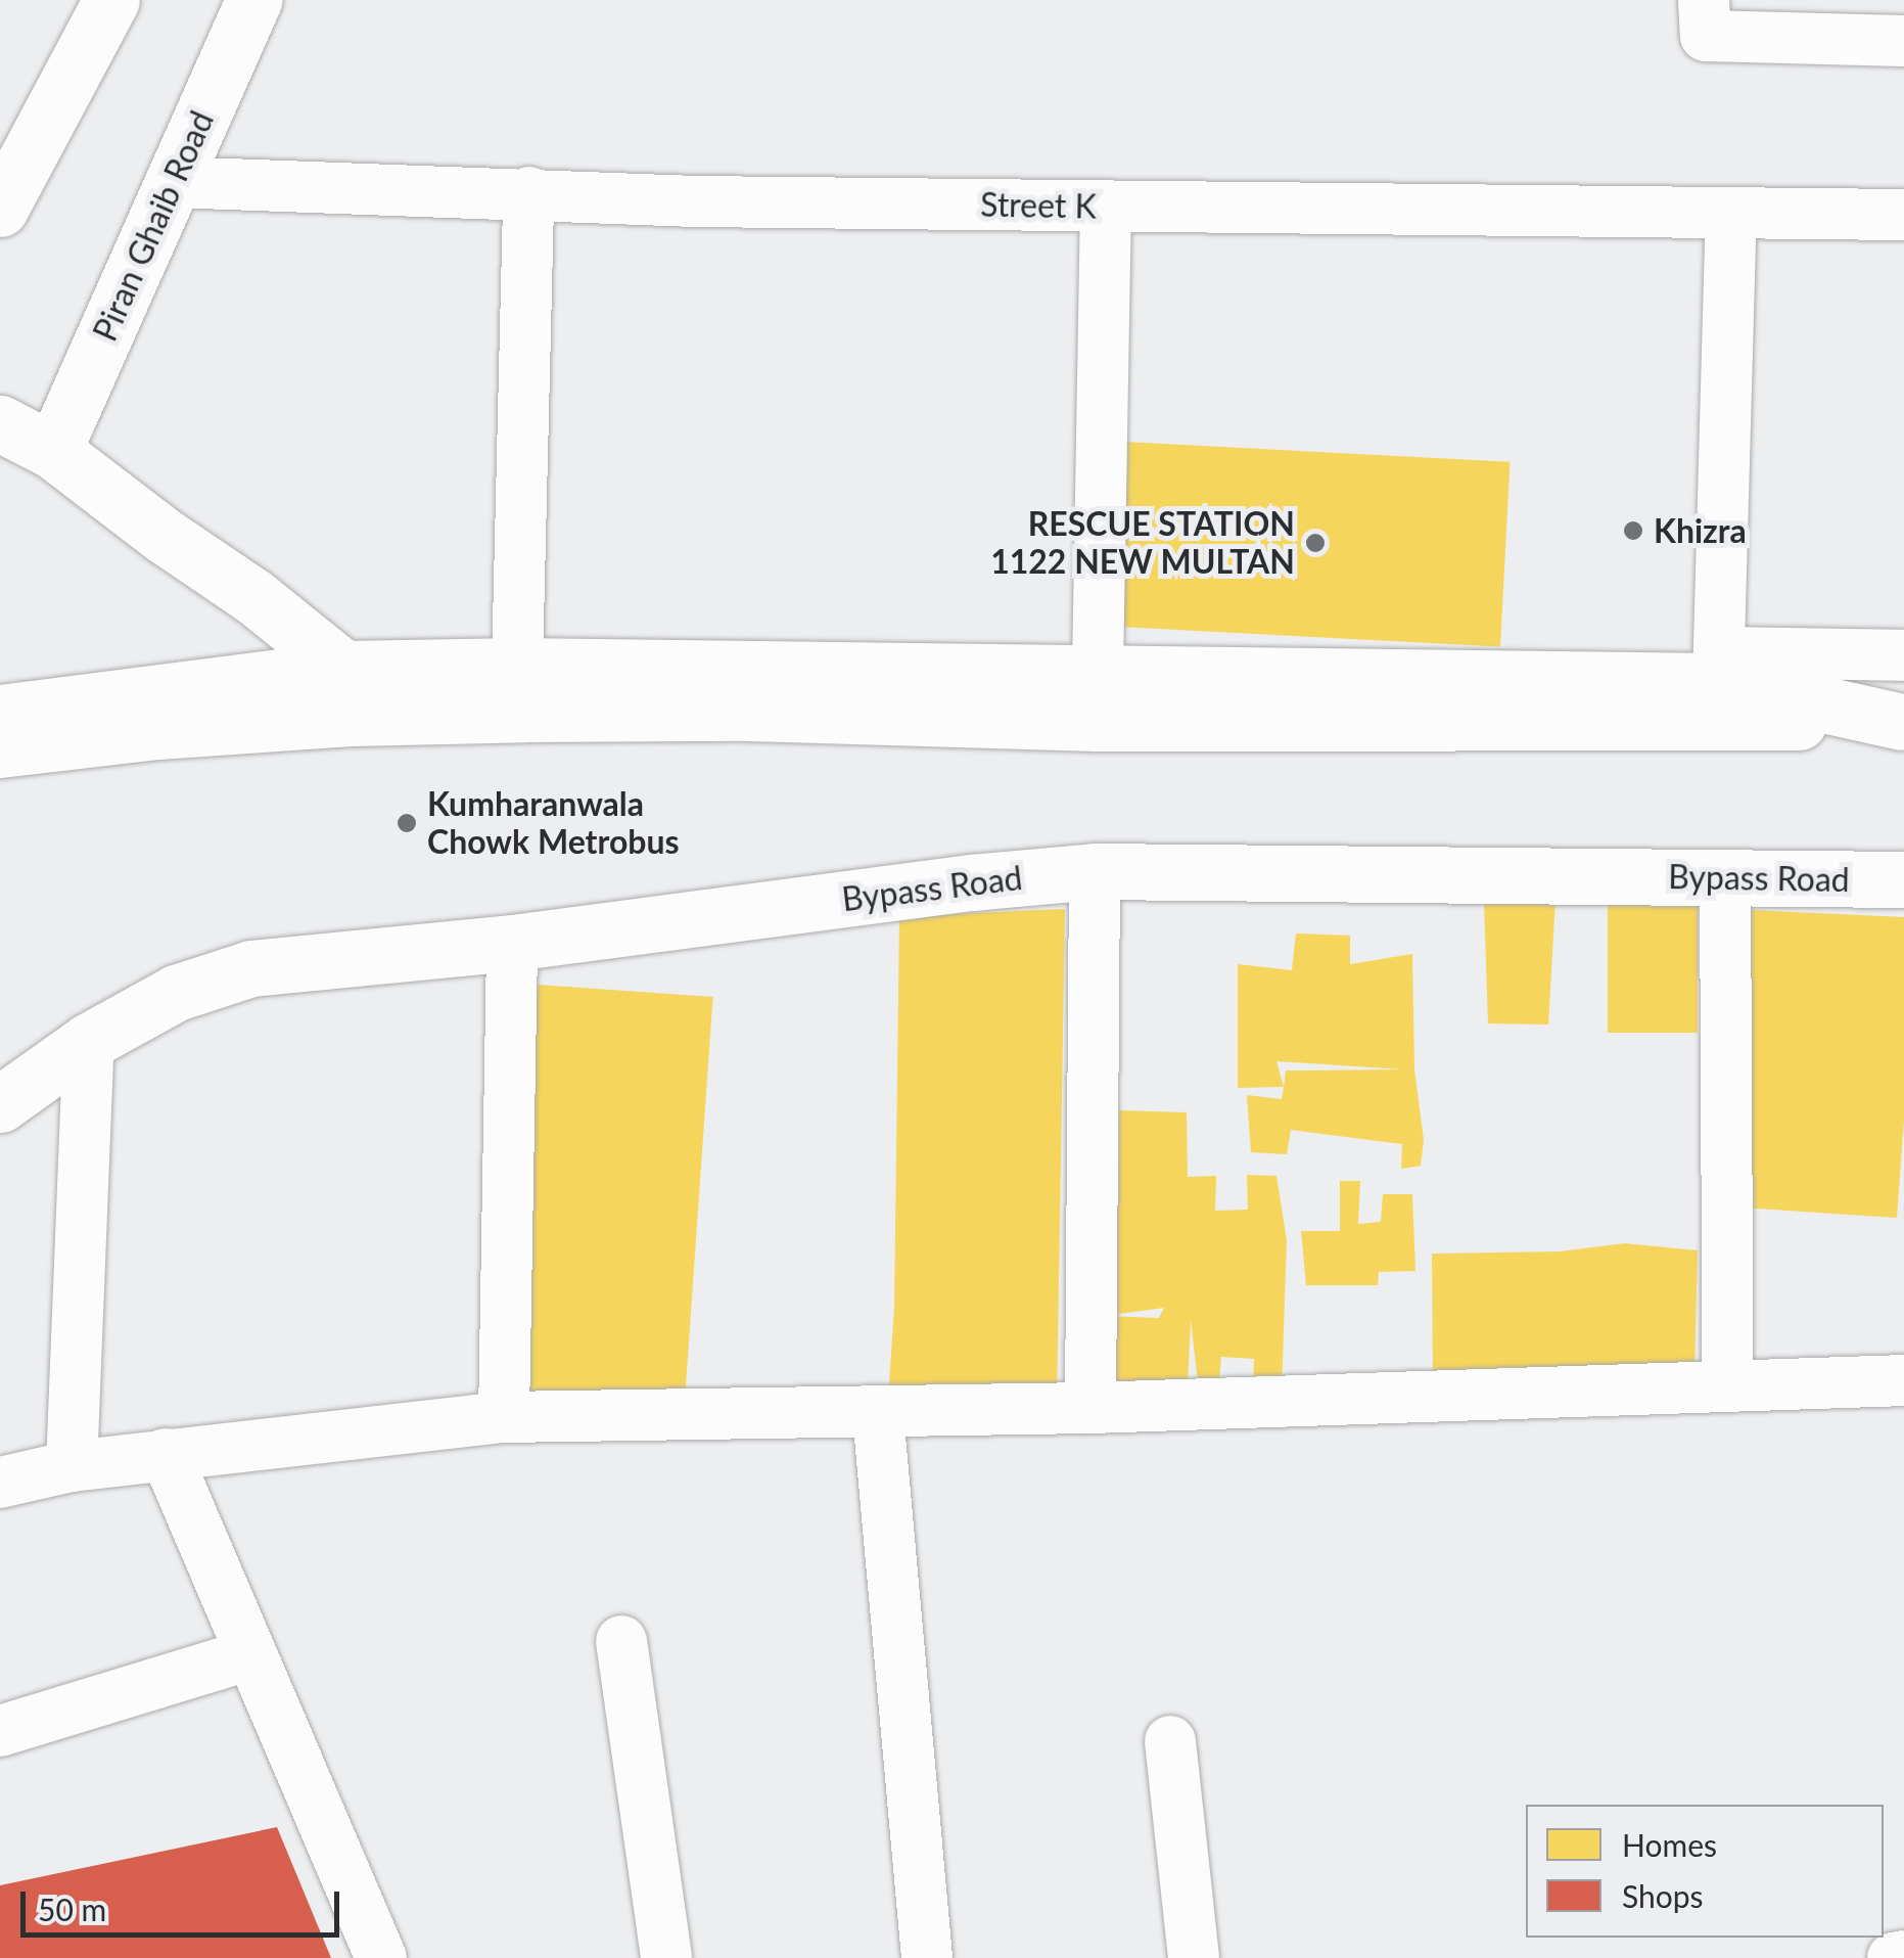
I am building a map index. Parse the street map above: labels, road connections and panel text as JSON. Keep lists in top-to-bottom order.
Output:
{
  "streets": {
    "main road": ["Piran Ghaib Road", "Bypass Road"],
    "street": ["Street K"]
  },
  "crossings": [
    ["Street K", "Piran Ghaib Road"]
  ],
  "places": ["Khizra", "RESCUE STATION 1122 NEW MULTAN", "Kumharanwala Chowk Metrobus"],
  "legend": ["Homes", "Shops"],
  "scale_bar": "50 m"
}
